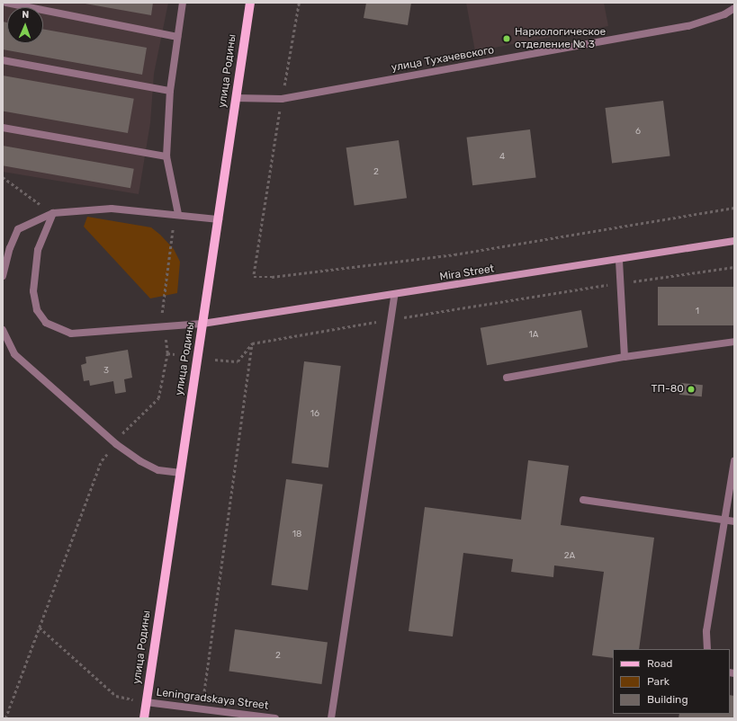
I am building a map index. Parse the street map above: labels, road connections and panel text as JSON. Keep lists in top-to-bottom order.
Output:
{
  "streets": {
    "main road": ["улица Родины", "Mira Street"],
    "street": ["улица Тухачевского", "Leningradskaya Street"]
  },
  "crossings": [
    ["улица Тухачевского", "улица Родины"],
    ["улица Родины", "Mira Street"],
    ["улица Родины", "Leningradskaya Street"]
  ],
  "places": ["Наркологическое отделение № 3", "ТП-80"],
  "house_numbers": [
    "6",
    "4",
    "2",
    "1",
    "1А",
    "3",
    "16",
    "18",
    "2А",
    "2"
  ],
  "legend": ["Road", "Park", "Building"],
  "north": "top"
}
